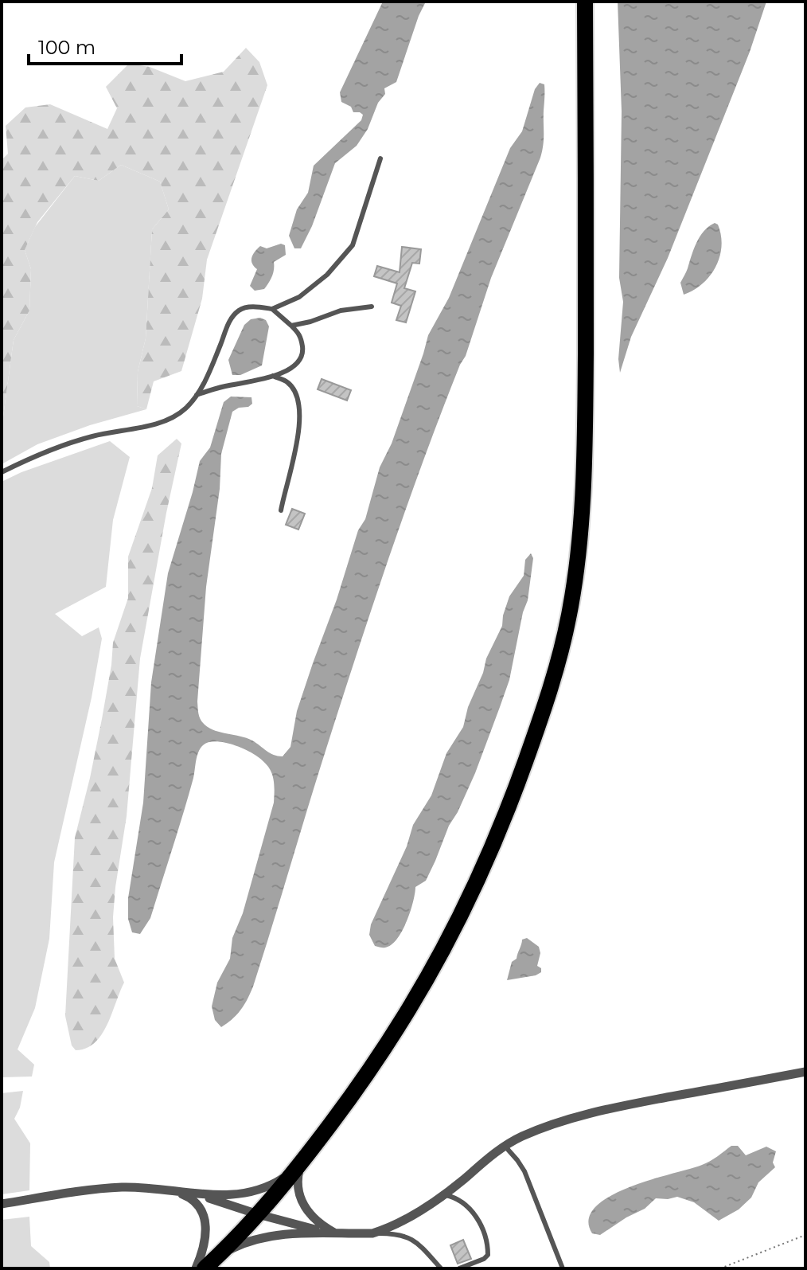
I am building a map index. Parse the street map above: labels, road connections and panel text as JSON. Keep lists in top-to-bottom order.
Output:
{
  "scale_bar": "100 m"
}
